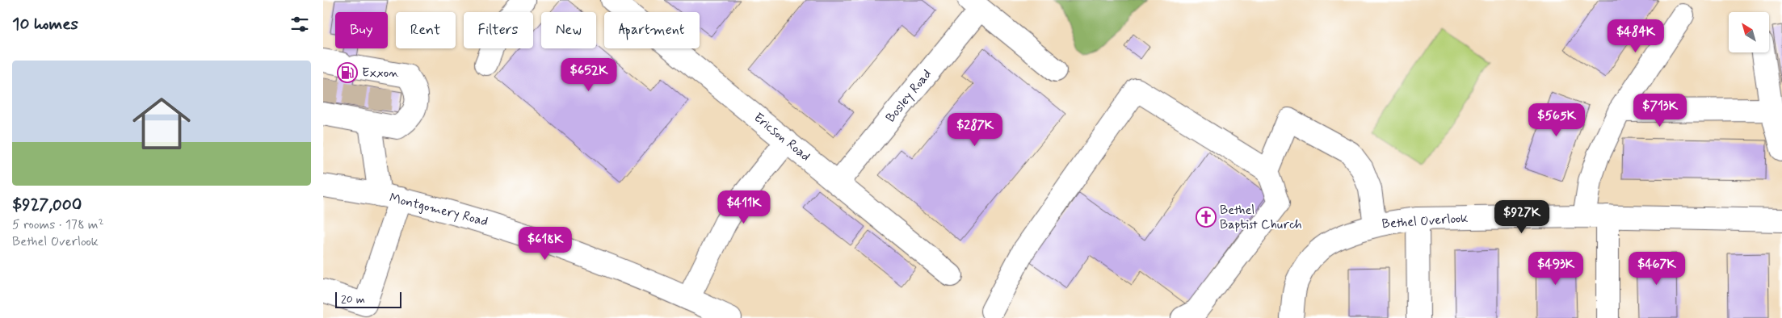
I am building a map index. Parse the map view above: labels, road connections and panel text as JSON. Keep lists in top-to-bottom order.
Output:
{
  "streets": {
    "street": [
      "Bosley Road",
      "Ericson Road",
      "Montgomery Road",
      "Bethel Overlook"
    ]
  },
  "crossings": [
    ["Bosley Road", "Ericson Road"]
  ],
  "places": {
    "fuel station": ["Exxon"],
    "church": ["Bethel Baptist Church"]
  },
  "scale_bar": "20 m",
  "north": "top left",
  "page": {
    "heading": "10 homes",
    "chip": [
      "Buy",
      "Rent",
      "Filters",
      "New",
      "Apartment"
    ],
    "price": [
      "$484K",
      "$652K",
      "$713K",
      "$565K",
      "$287K",
      "$411K",
      "$927K",
      "$618K",
      "$493K",
      "$467K"
    ],
    "list": [
      {
        "name": "$927,000",
        "note": "5 rooms · 178 m² · Bethel Overlook"
      }
    ],
    "scale": "20 m"
  }
}
